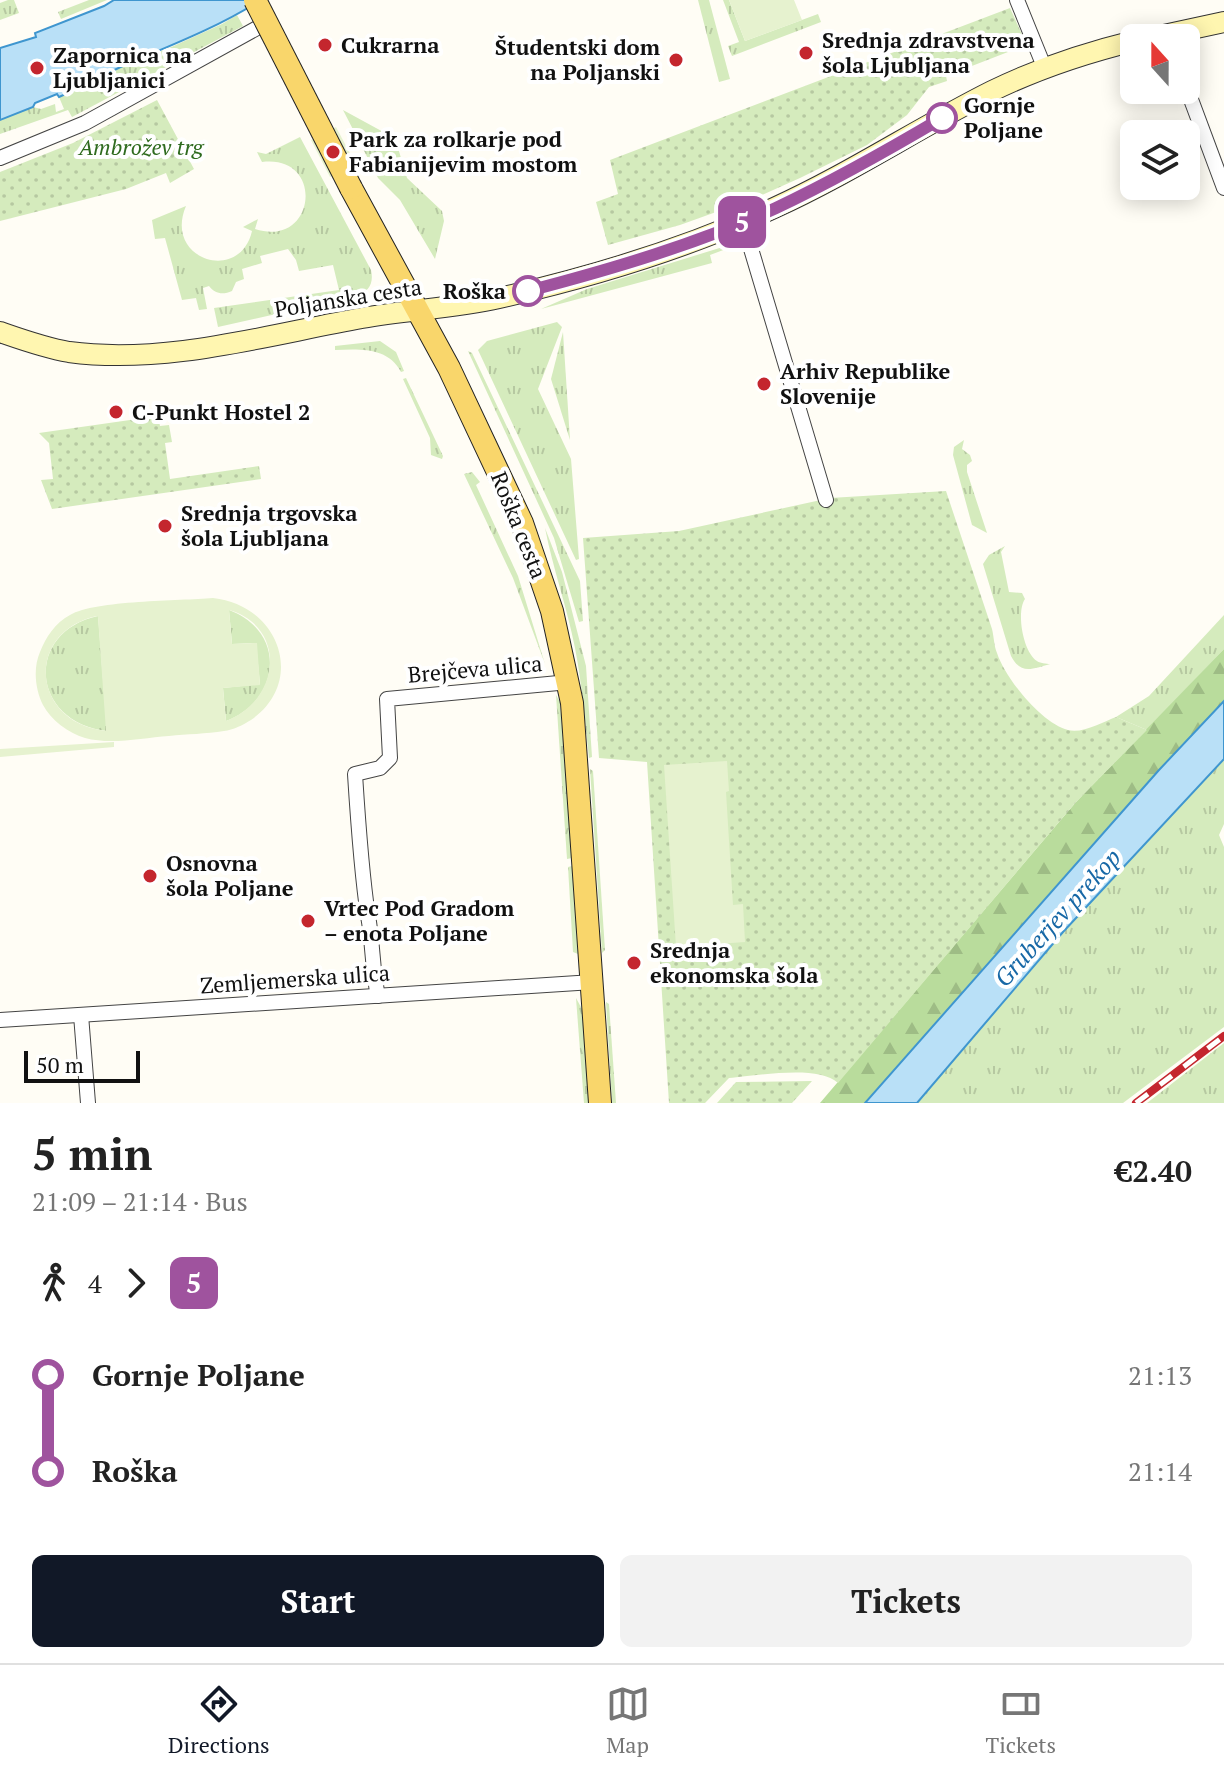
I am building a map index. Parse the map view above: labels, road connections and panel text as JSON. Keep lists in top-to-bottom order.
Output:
{
  "streets": {
    "main road": ["Poljanska cesta", "Roška cesta"],
    "street": ["Brejčeva ulica", "Zemljemerska ulica"]
  },
  "crossings": [
    ["Poljanska cesta", "Roška cesta"],
    ["Roška cesta", "Brejčeva ulica"],
    ["Roška cesta", "Zemljemerska ulica"],
    ["Brejčeva ulica", "Zemljemerska ulica"]
  ],
  "water": ["Gruberjev prekop"],
  "parks": ["Ambrožev trg"],
  "places": [
    "Cukrarna",
    "Srednja zdravstvena šola Ljubljana",
    "Študentski dom na Poljanski",
    "Zapornica na Ljubljanici",
    "Gornje Poljane",
    "Park za rolkarje pod Fabianijevim mostom",
    "Roška",
    "Arhiv Republike Slovenije",
    "C-Punkt Hostel 2",
    "Srednja trgovska šola Ljubljana",
    "Osnovna šola Poljane",
    "Vrtec Pod Gradom – enota Poljane",
    "Srednja ekonomska šola"
  ],
  "lines": ["bus line 5"],
  "scale_bar": "50 m",
  "north": "top",
  "page": {
    "on_map": "5",
    "scale": "50 m",
    "heading": ["5 min", "21:09 – 21:14 · Bus", "€2.40"],
    "legs": ["4", "5"],
    "list": [
      {
        "name": "Gornje Poljane",
        "value": "21:13"
      },
      {
        "name": "Roška",
        "value": "21:14"
      }
    ],
    "buttons": ["Start", "Tickets"],
    "tabs": ["Directions", "Map", "Tickets"]
  }
}
